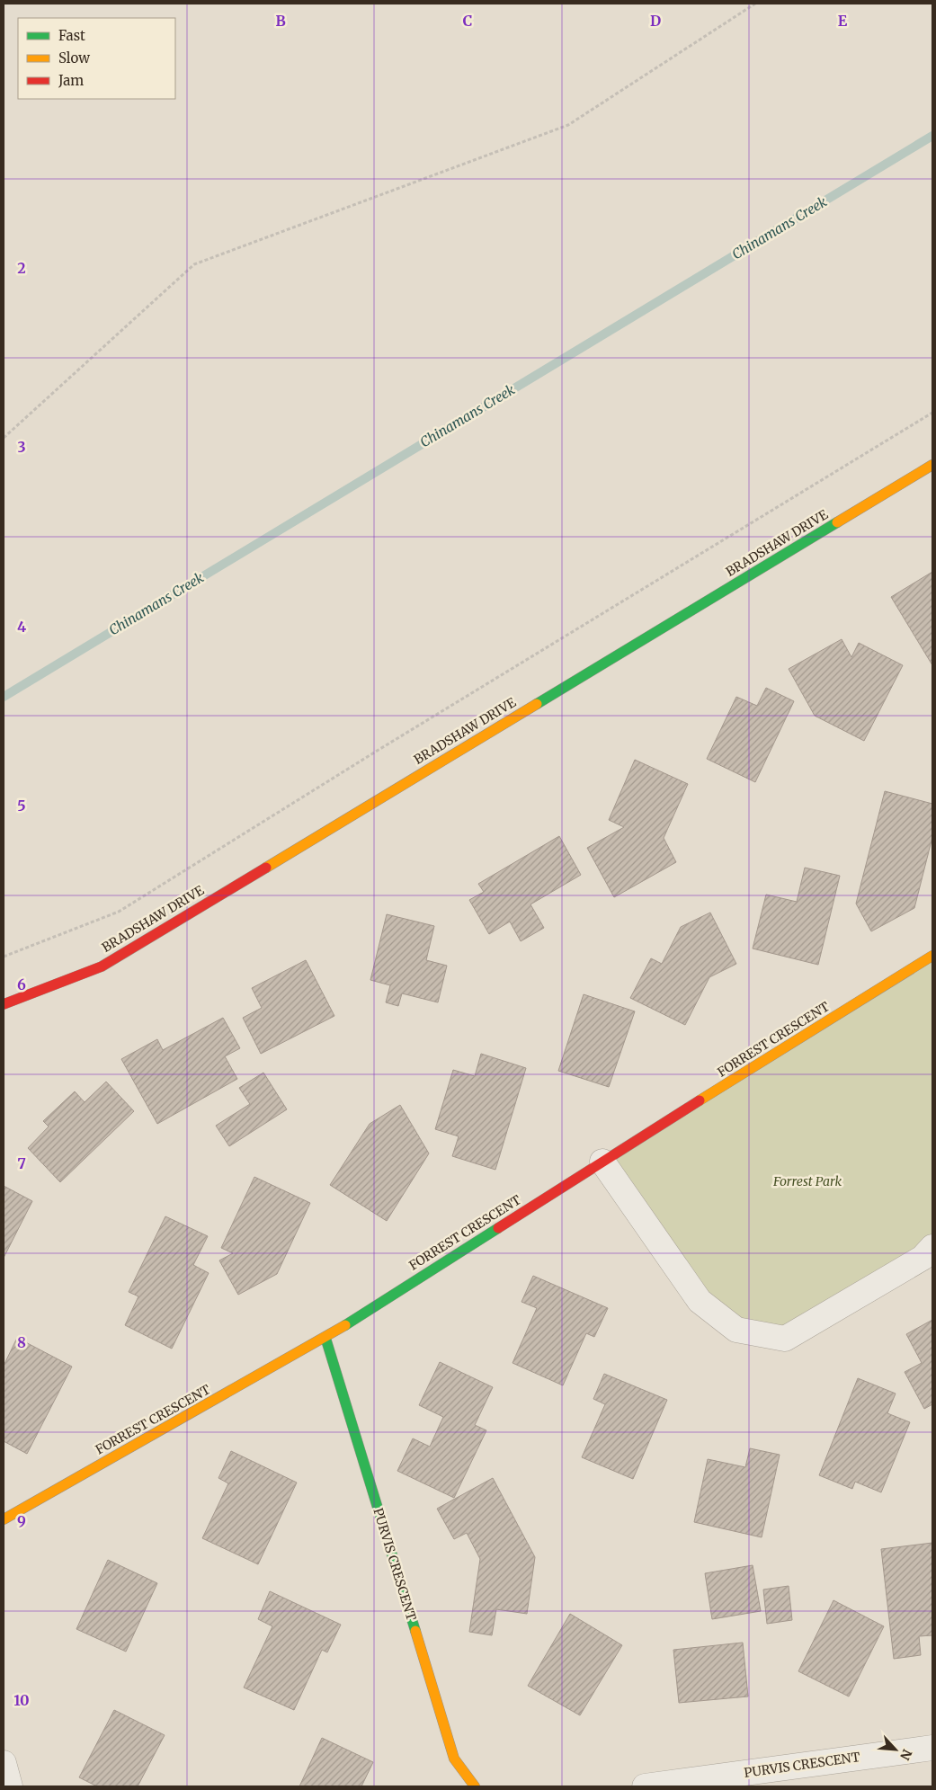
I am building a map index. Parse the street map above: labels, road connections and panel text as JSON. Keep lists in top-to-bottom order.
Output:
{
  "streets": {
    "street": ["BRADSHAW DRIVE", "FORREST CRESCENT", "PURVIS CRESCENT"]
  },
  "crossings": [
    ["FORREST CRESCENT", "PURVIS CRESCENT"]
  ],
  "water": ["Chinamans Creek"],
  "parks": ["Forrest Park"],
  "legend": ["Fast", "Slow", "Jam"],
  "north": "bottom right",
  "grid": {
    "columns": [
      "B",
      "C",
      "D",
      "E"
    ],
    "rows": [
      "2",
      "3",
      "4",
      "5",
      "6",
      "7",
      "8",
      "9",
      "10"
    ]
  }
}
